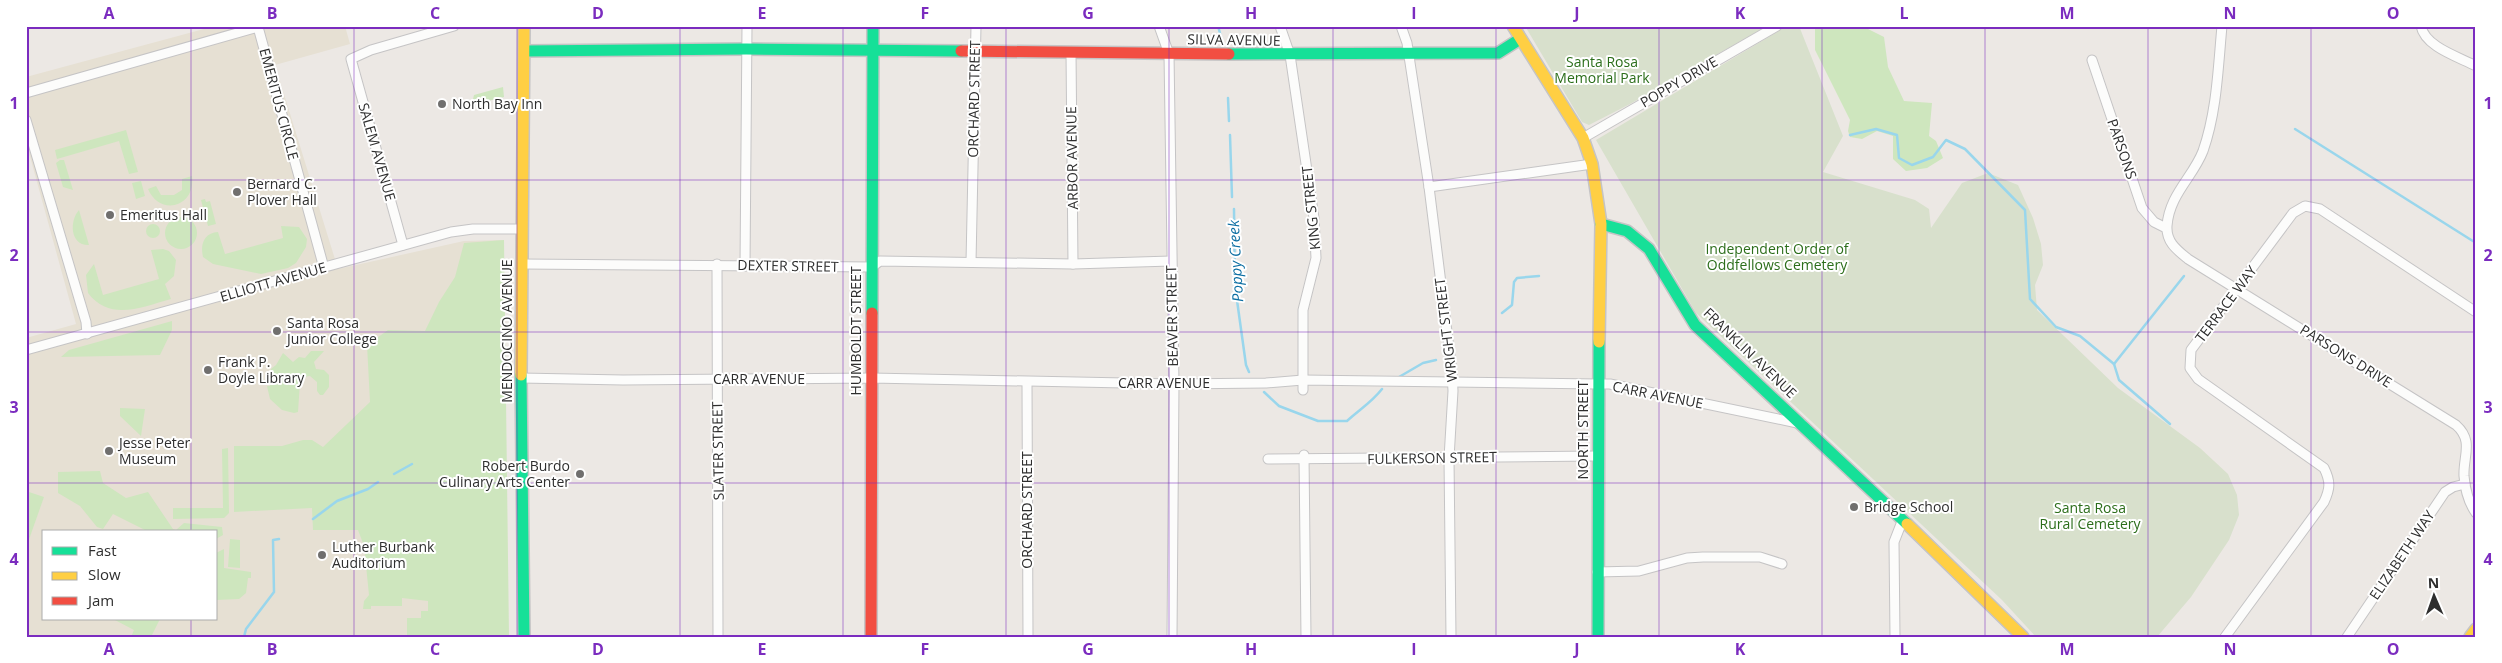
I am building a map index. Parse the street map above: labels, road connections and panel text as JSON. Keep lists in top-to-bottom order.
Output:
{
  "streets": {
    "street": [
      "SILVA AVENUE",
      "POPPY DRIVE",
      "ORCHARD STREET",
      "EMERITUS CIRCLE",
      "PARSONS",
      "SALEM AVENUE",
      "ARBOR AVENUE",
      "KING STREET",
      "DEXTER STREET",
      "ELLIOTT AVENUE",
      "TERRACE WAY",
      "BEAVER STREET",
      "WRIGHT STREET",
      "MENDOCINO AVENUE",
      "HUMBOLDT STREET",
      "FRANKLIN AVENUE",
      "PARSONS DRIVE",
      "CARR AVENUE",
      "NORTH STREET",
      "SLATER STREET",
      "FULKERSON STREET",
      "ELIZABETH WAY"
    ]
  },
  "crossings": [
    ["SILVA AVENUE", "ORCHARD STREET"],
    ["SILVA AVENUE", "ARBOR AVENUE"],
    ["SILVA AVENUE", "KING STREET"],
    ["SILVA AVENUE", "BEAVER STREET"],
    ["SILVA AVENUE", "WRIGHT STREET"],
    ["SILVA AVENUE", "MENDOCINO AVENUE"],
    ["SILVA AVENUE", "HUMBOLDT STREET"],
    ["ORCHARD STREET", "DEXTER STREET"],
    ["ORCHARD STREET", "CARR AVENUE"],
    ["EMERITUS CIRCLE", "ELLIOTT AVENUE"],
    ["PARSONS", "PARSONS DRIVE"],
    ["SALEM AVENUE", "ELLIOTT AVENUE"],
    ["ARBOR AVENUE", "DEXTER STREET"],
    ["KING STREET", "CARR AVENUE"],
    ["DEXTER STREET", "BEAVER STREET"],
    ["DEXTER STREET", "MENDOCINO AVENUE"],
    ["DEXTER STREET", "HUMBOLDT STREET"],
    ["DEXTER STREET", "SLATER STREET"],
    ["ELLIOTT AVENUE", "MENDOCINO AVENUE"],
    ["TERRACE WAY", "PARSONS DRIVE"],
    ["BEAVER STREET", "CARR AVENUE"],
    ["WRIGHT STREET", "CARR AVENUE"],
    ["WRIGHT STREET", "FULKERSON STREET"],
    ["MENDOCINO AVENUE", "CARR AVENUE"],
    ["HUMBOLDT STREET", "CARR AVENUE"],
    ["FRANKLIN AVENUE", "CARR AVENUE"],
    ["FRANKLIN AVENUE", "NORTH STREET"],
    ["PARSONS DRIVE", "ELIZABETH WAY"],
    ["CARR AVENUE", "NORTH STREET"],
    ["CARR AVENUE", "SLATER STREET"],
    ["NORTH STREET", "FULKERSON STREET"]
  ],
  "water": ["Poppy Creek"],
  "parks": ["Santa Rosa Memorial Park", "Independent Order of Oddfellows Cemetery", "Santa Rosa Rural Cemetery"],
  "places": [
    "North Bay Inn",
    "Bernard C. Plover Hall",
    "Emeritus Hall",
    "Santa Rosa Junior College",
    "Frank P. Doyle Library",
    "Jesse Peter Museum",
    "Robert Burdo Culinary Arts Center",
    "Bridge School",
    "Luther Burbank Auditorium"
  ],
  "legend": ["Fast", "Slow", "Jam"],
  "north": "top",
  "grid": {
    "columns": [
      "A",
      "B",
      "C",
      "D",
      "E",
      "F",
      "G",
      "H",
      "I",
      "J",
      "K",
      "L",
      "M",
      "N",
      "O"
    ],
    "rows": [
      "1",
      "2",
      "3",
      "4"
    ]
  }
}
